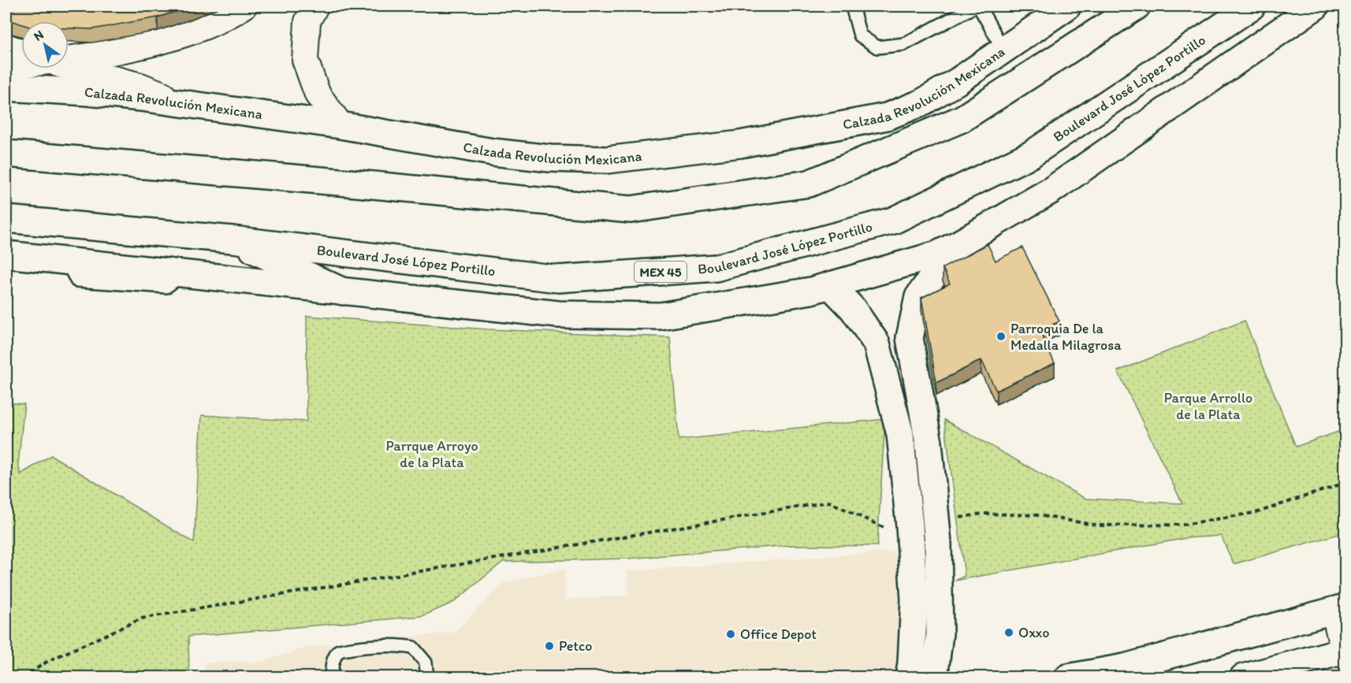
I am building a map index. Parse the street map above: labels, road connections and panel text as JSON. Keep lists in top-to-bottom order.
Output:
{
  "streets": {
    "street": ["Calzada Revolución Mexicana", "Boulevard José López Portillo", "MEX 45"]
  },
  "parks": ["Parque Arrollo de la Plata", "Parrque Arroyo de la Plata"],
  "places": [
    "Parroquia De la Medalla Milagrosa",
    "Oxxo",
    "Office Depot",
    "Petco"
  ],
  "north": "top left"
}
